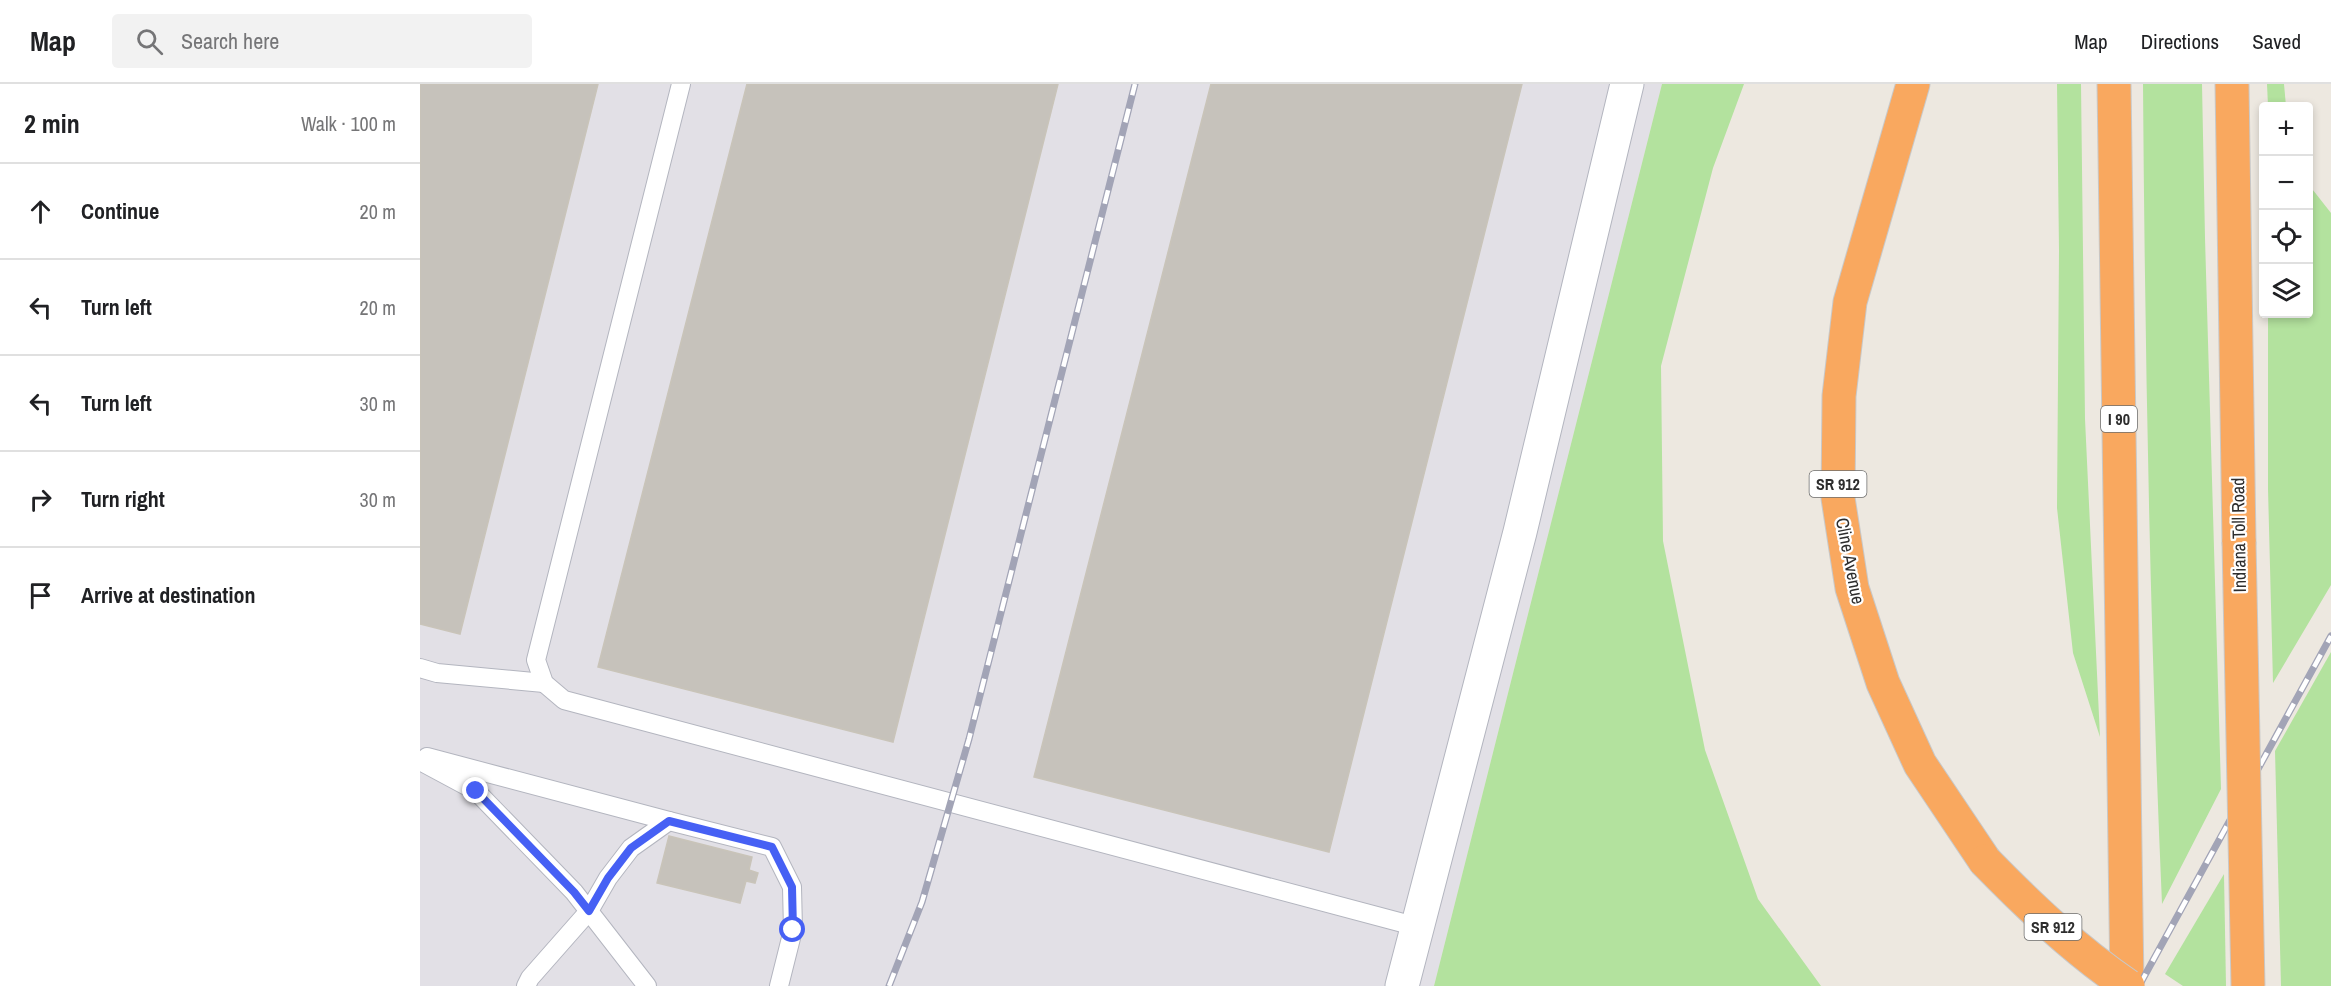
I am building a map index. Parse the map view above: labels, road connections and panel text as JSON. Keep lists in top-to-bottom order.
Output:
{
  "streets": {
    "highway": [
      "I 90",
      "SR 912",
      "Indiana Toll Road",
      "Cline Avenue"
    ]
  },
  "crossings": [
    ["I 90", "Cline Avenue"]
  ],
  "page": {
    "header": "Map",
    "search": "Search here",
    "nav": ["Map", "Directions", "Saved"],
    "heading": ["2 min", "Walk · 100 m"],
    "map_buttons": ["+", "−"],
    "list": [
      ["Continue", "20 m"],
      ["Turn left", "20 m"],
      ["Turn left", "30 m"],
      ["Turn right", "30 m"],
      "Arrive at destination"
    ]
  }
}
